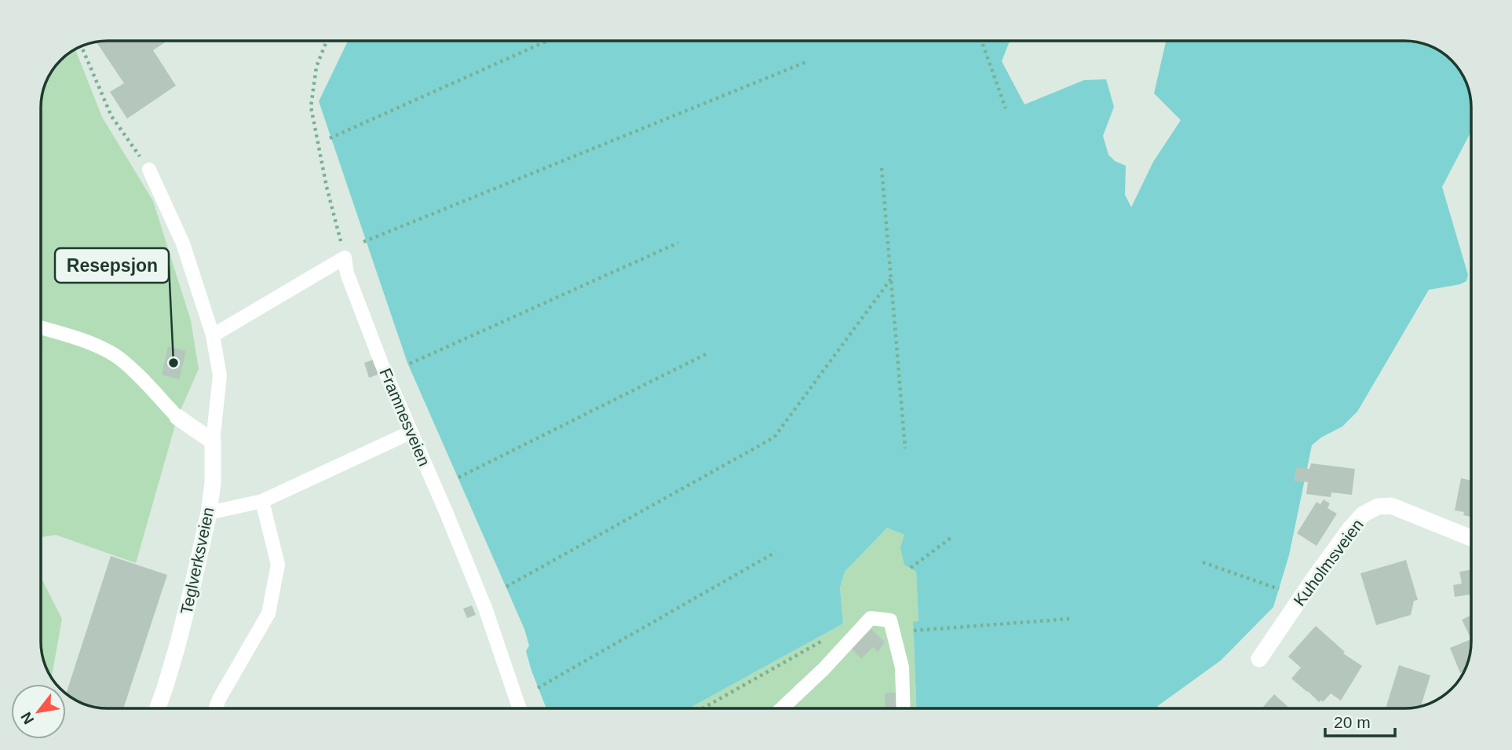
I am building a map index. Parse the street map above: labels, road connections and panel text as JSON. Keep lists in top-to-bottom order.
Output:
{
  "streets": {
    "street": ["Teglverksveien", "Kuholmsveien"],
    "lane": ["Framnesveien"]
  },
  "places": ["Resepsjon"],
  "scale_bar": "20 m",
  "north": "bottom left"
}
